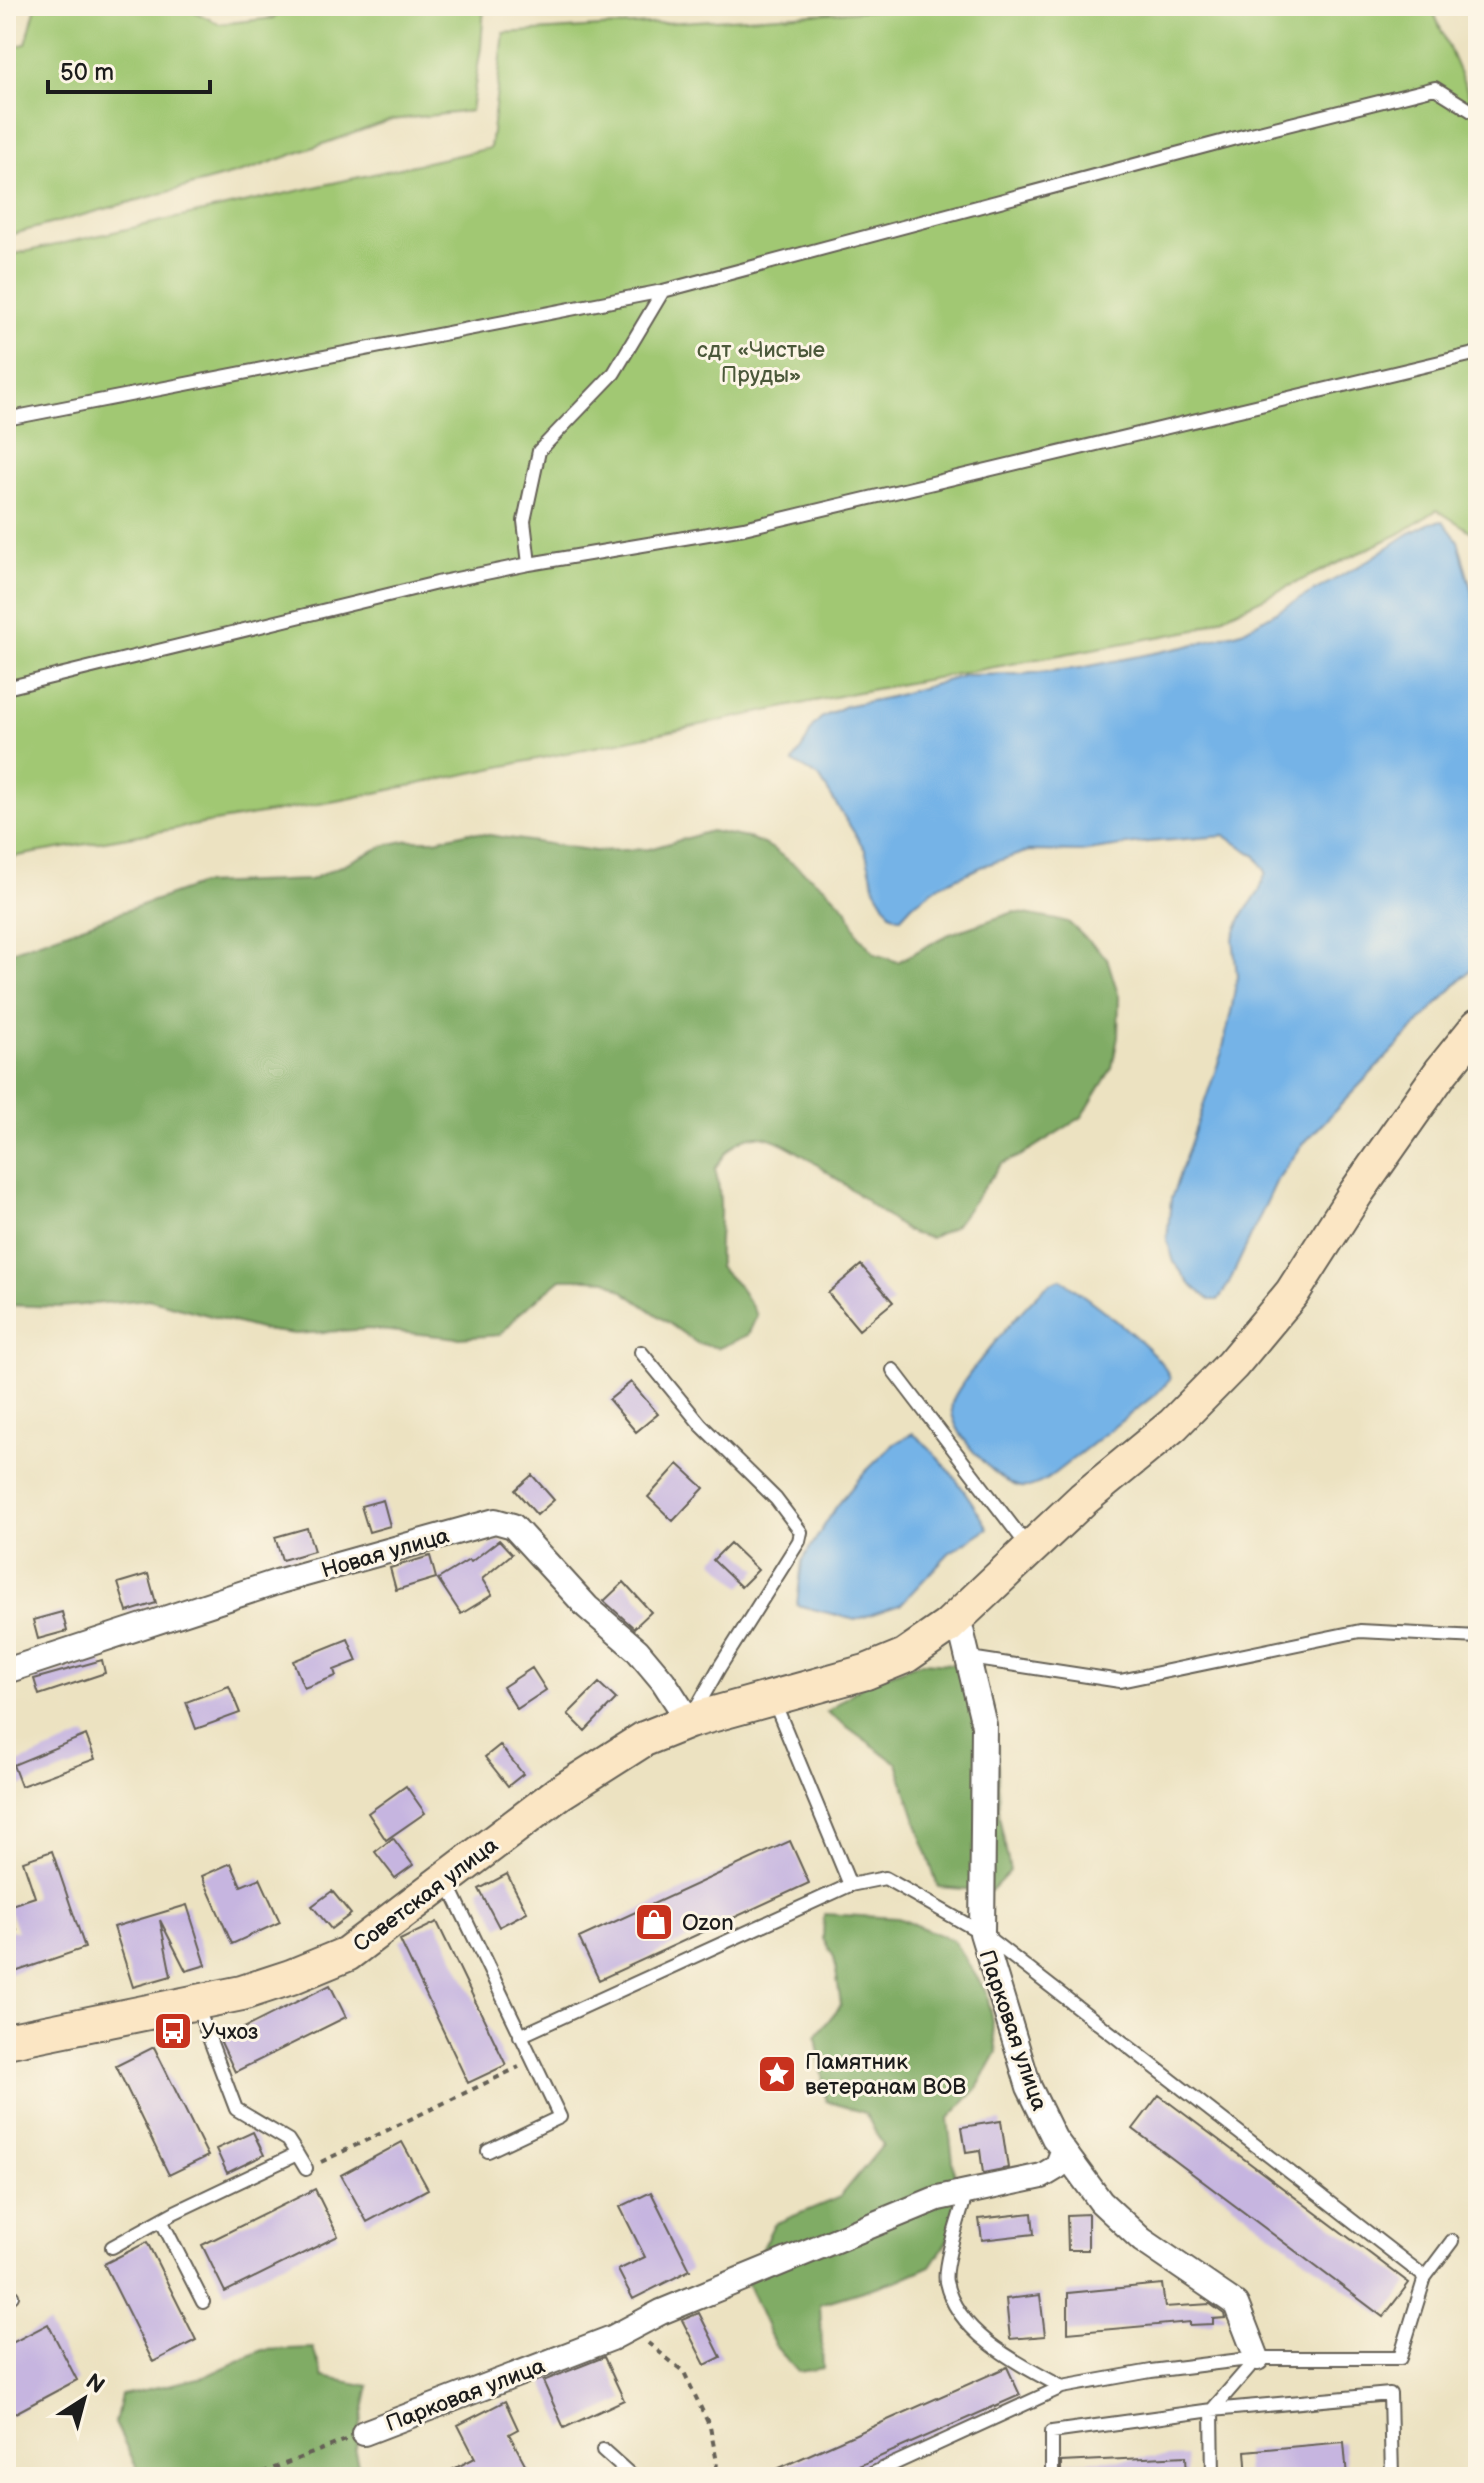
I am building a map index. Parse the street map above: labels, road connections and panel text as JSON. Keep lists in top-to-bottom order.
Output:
{
  "streets": {
    "main road": ["Советская улица"],
    "street": ["Новая улица", "Парковая улица"]
  },
  "crossings": [
    ["Новая улица", "Советская улица"],
    ["Советская улица", "Парковая улица"]
  ],
  "parks": ["сдт «Чистые Пруды»"],
  "places": {
    "shop": ["Ozon"],
    "bus stop": ["Учхоз"],
    "place": ["Памятник ветеранам ВОВ"]
  },
  "scale_bar": "50 m",
  "north": "top right"
}
